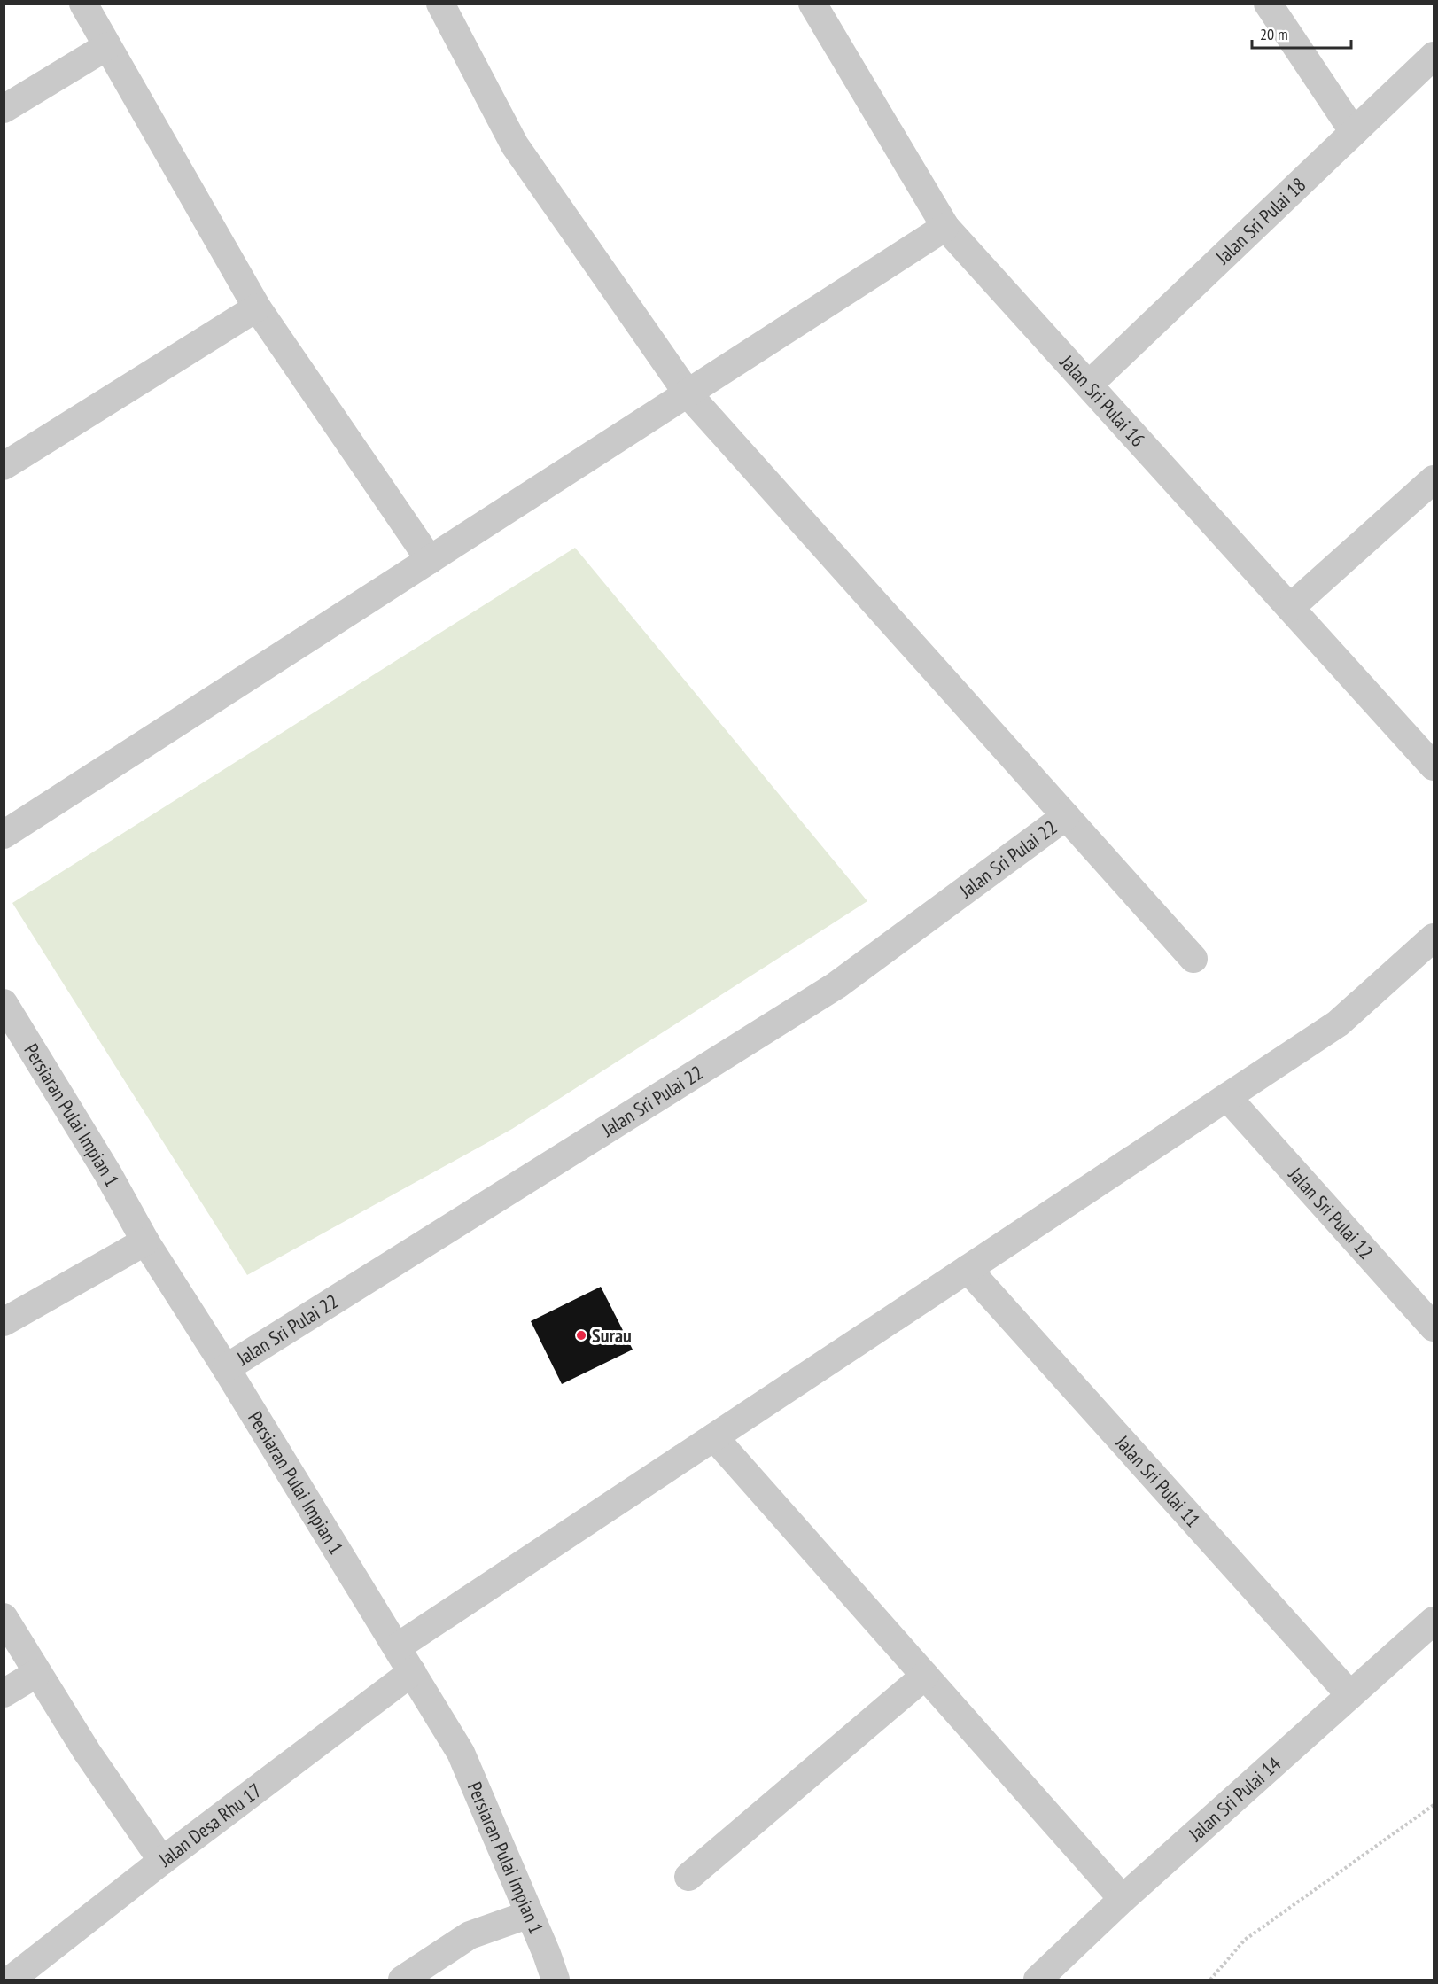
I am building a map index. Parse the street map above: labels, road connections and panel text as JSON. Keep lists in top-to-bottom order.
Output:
{
  "streets": {
    "street": [
      "Jalan Sri Pulai 18",
      "Jalan Sri Pulai 16",
      "Jalan Sri Pulai 22",
      "Persiaran Pulai Impian 1",
      "Jalan Sri Pulai 12",
      "Jalan Sri Pulai 11",
      "Jalan Sri Pulai 14",
      "Jalan Desa Rhu 17"
    ]
  },
  "crossings": [
    ["Jalan Sri Pulai 18", "Jalan Sri Pulai 16"],
    ["Jalan Sri Pulai 22", "Persiaran Pulai Impian 1"],
    ["Persiaran Pulai Impian 1", "Jalan Desa Rhu 17"],
    ["Jalan Sri Pulai 11", "Jalan Sri Pulai 14"]
  ],
  "places": ["Surau"],
  "scale_bar": "20 m"
}
